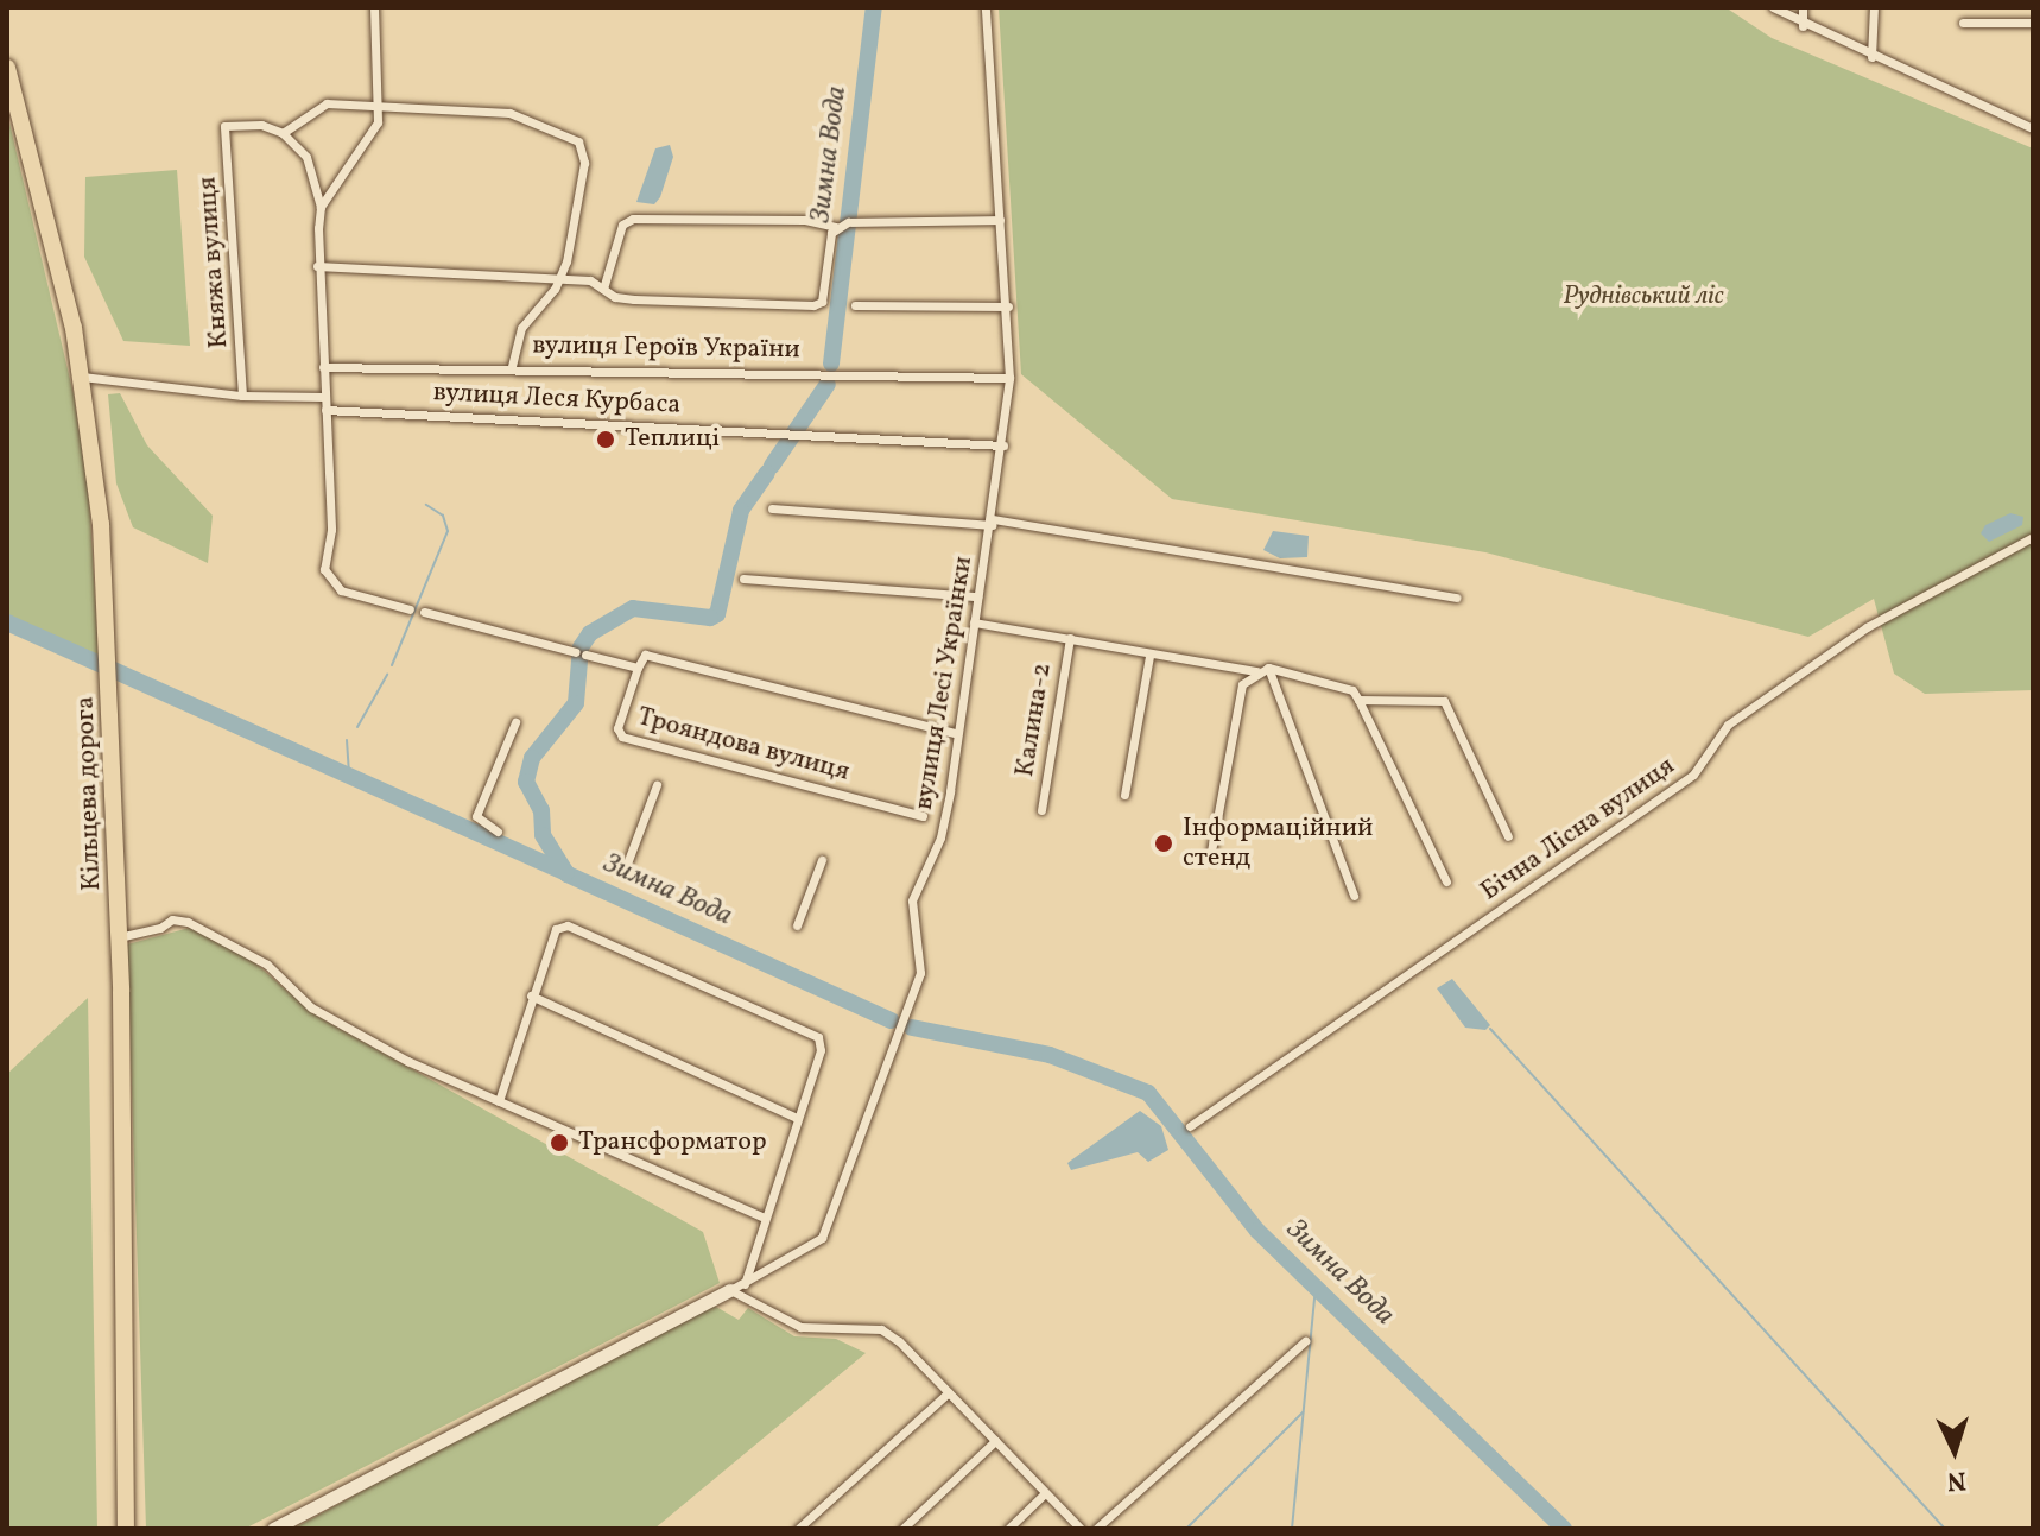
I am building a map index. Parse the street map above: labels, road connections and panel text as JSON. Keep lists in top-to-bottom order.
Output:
{
  "streets": {
    "highway": ["Кільцева дорога"],
    "street": [
      "Княжа вулиця",
      "вулиця Героїв України",
      "вулиця Леся Курбаса",
      "вулиця Лесі Українки",
      "Калина-2",
      "Трояндова вулиця",
      "Бічна Лісна вулиця"
    ]
  },
  "crossings": [
    ["вулиця Героїв України", "вулиця Лесі Українки"],
    ["вулиця Леся Курбаса", "вулиця Лесі Українки"],
    ["вулиця Лесі Українки", "Трояндова вулиця"]
  ],
  "water": ["Зимна Вода"],
  "parks": ["Руднівський ліс"],
  "places": ["Теплиці", "Інформаційний стенд", "Трансформатор"],
  "north": "bottom"
}
